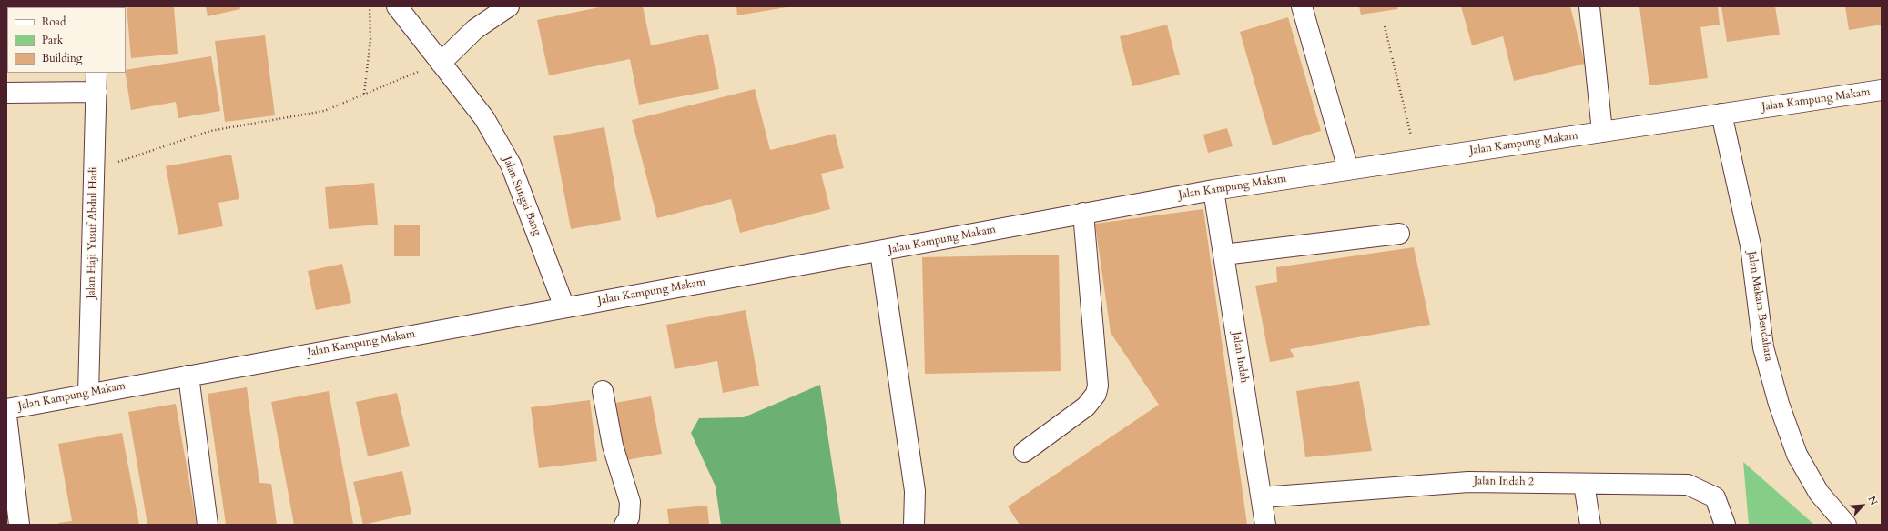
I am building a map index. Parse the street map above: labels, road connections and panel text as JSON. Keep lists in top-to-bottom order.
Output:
{
  "streets": {
    "street": [
      "Jalan Kampung Makam",
      "Jalan Sungai Bang",
      "Jalan Haji Yusuf Abdul Hadi",
      "Jalan Makam Bendahara",
      "Jalan Indah",
      "Jalan Indah 2"
    ]
  },
  "crossings": [
    ["Jalan Kampung Makam", "Jalan Sungai Bang"],
    ["Jalan Kampung Makam", "Jalan Haji Yusuf Abdul Hadi"],
    ["Jalan Kampung Makam", "Jalan Makam Bendahara"],
    ["Jalan Kampung Makam", "Jalan Indah"],
    ["Jalan Indah", "Jalan Indah 2"]
  ],
  "legend": ["Road", "Park", "Building"],
  "north": "top right"
}
